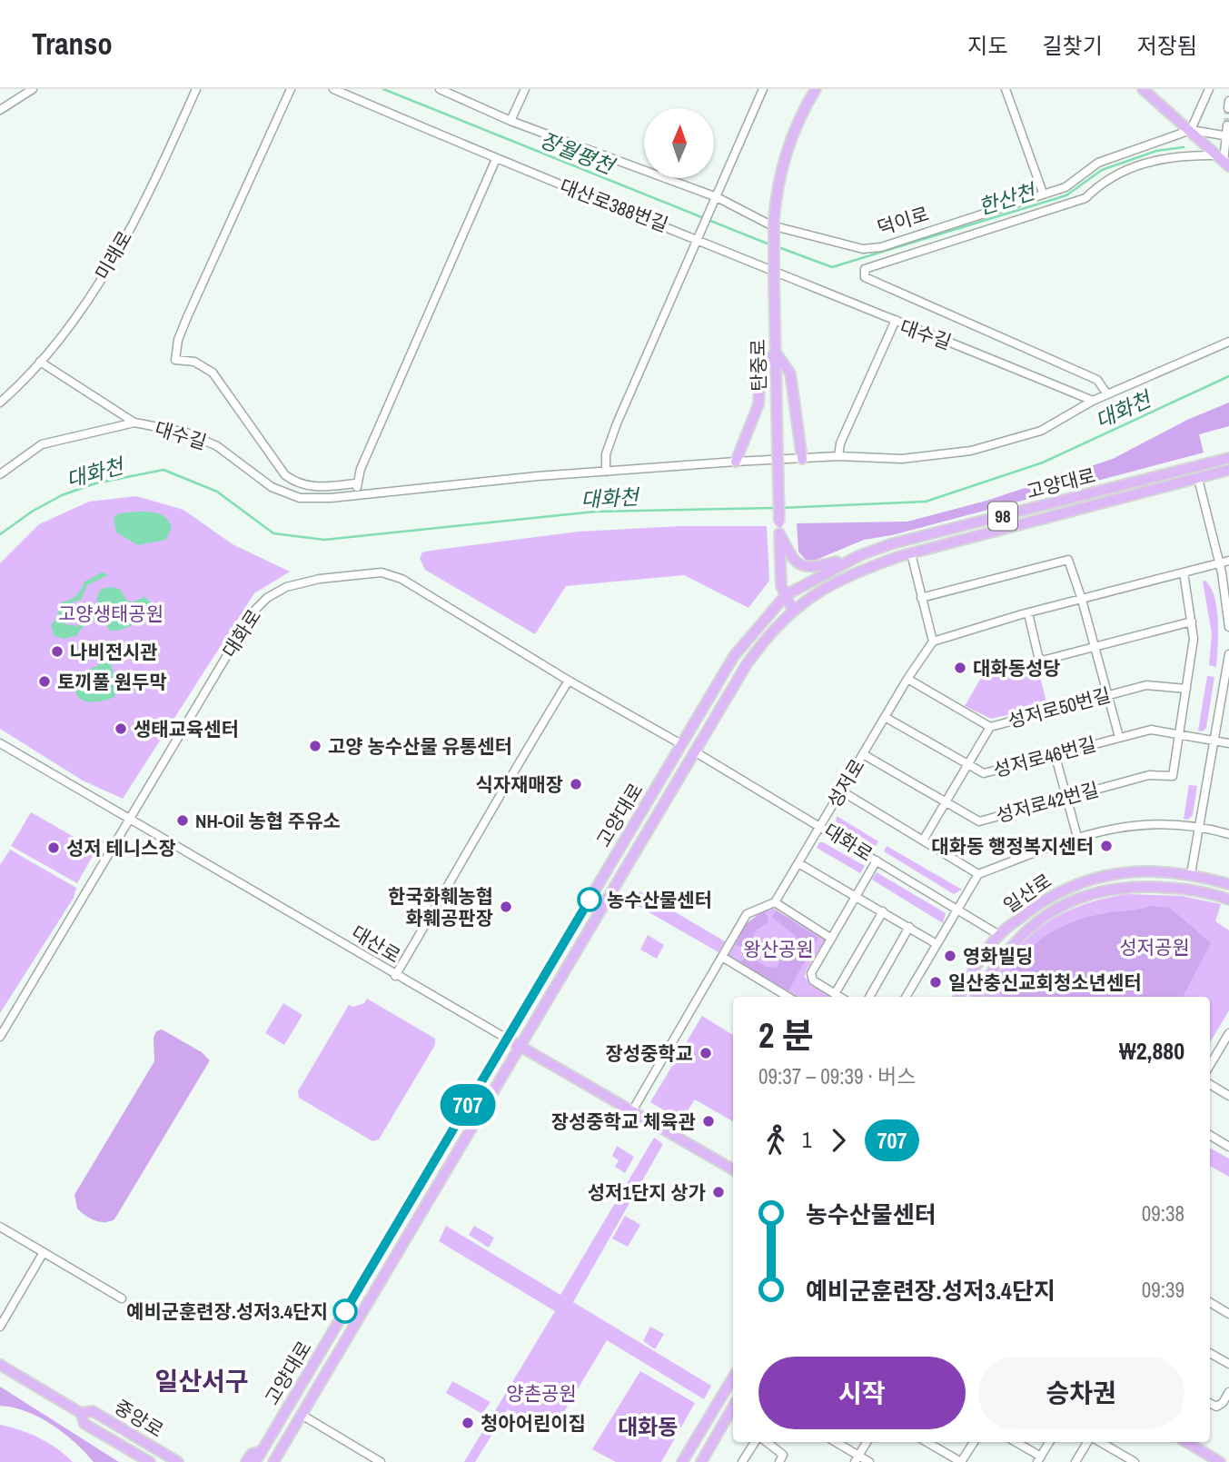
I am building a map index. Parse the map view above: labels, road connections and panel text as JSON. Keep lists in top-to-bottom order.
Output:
{
  "streets": {
    "main road": [
      "탄중로",
      "고양대로",
      "98",
      "일산로",
      "대산로",
      "중앙로"
    ],
    "street": [
      "대산로388번길",
      "덕이로",
      "미래로",
      "대수길",
      "대화로",
      "성저로50번길",
      "성저로46번길",
      "성저로",
      "성저로42번길"
    ]
  },
  "crossings": [
    ["대산로388번길", "대수길"],
    ["덕이로", "탄중로"],
    ["고양대로", "대화로"],
    ["고양대로", "대산로"],
    ["대화로", "성저로"],
    ["대화로", "일산로"],
    ["대화로", "대산로"],
    ["성저로50번길", "성저로"],
    ["성저로46번길", "성저로"],
    ["성저로46번길", "성저로42번길"],
    ["성저로", "성저로42번길"]
  ],
  "districts": ["일산서구", "대화동"],
  "water": ["장월평천", "한산천", "대화천"],
  "parks": [
    "고양생태공원",
    "성저공원",
    "왕산공원",
    "양촌공원"
  ],
  "places": [
    "나비전시관",
    "대화동성당",
    "토끼풀 원두막",
    "생태교육센터",
    "고양 농수산물 유통센터",
    "식자재매장",
    "NH-Oil 농협 주유소",
    "대화동 행정복지센터",
    "성저 테니스장",
    "농수산물센터",
    "한국화훼농협 화훼공판장",
    "영화빌딩",
    "일산충신교회청소년센터",
    "장성중학교",
    "장성중학교 체육관",
    "성저1단지 상가",
    "예비군훈련장.성저3.4단지",
    "청아어린이집"
  ],
  "lines": ["bus line 707"],
  "north": "top",
  "page": {
    "header": "Transo",
    "nav": ["지도", "길찾기", "저장됨"],
    "on_map": "707",
    "heading": ["2 분", "09:37 – 09:39 · 버스", "₩2,880"],
    "legs": ["1", "707"],
    "list": [
      {
        "name": "농수산물센터",
        "value": "09:38"
      },
      {
        "name": "예비군훈련장.성저3.4단지",
        "value": "09:39"
      }
    ],
    "buttons": ["시작", "승차권"]
  }
}
